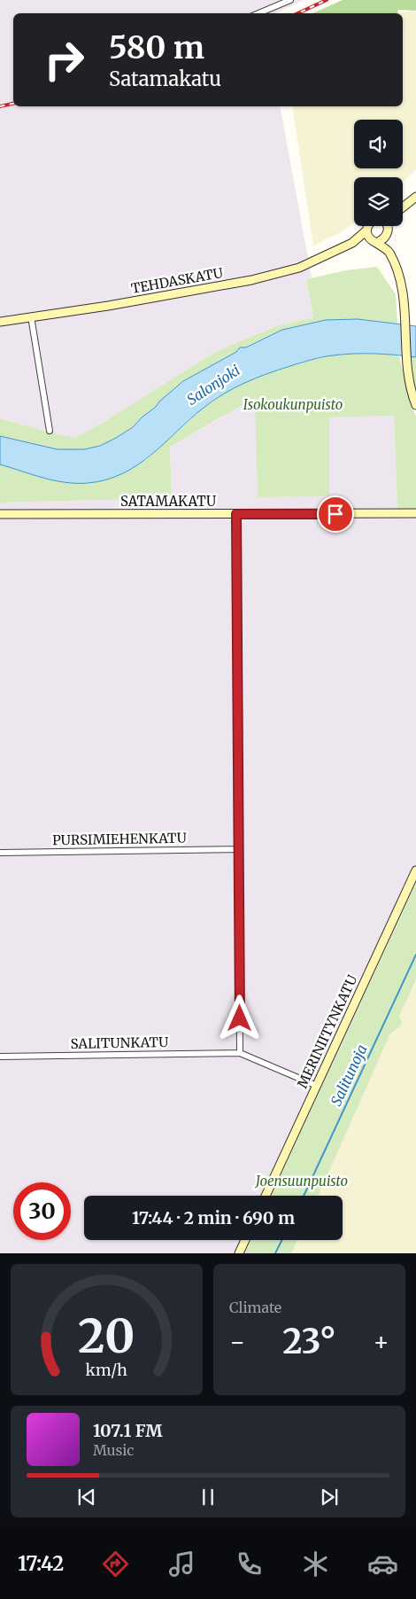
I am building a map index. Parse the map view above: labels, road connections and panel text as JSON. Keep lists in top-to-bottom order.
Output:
{
  "streets": {
    "street": [
      "TEHDASKATU",
      "SATAMAKATU",
      "PURSIMIEHENKATU",
      "MERINIITYNKATU",
      "SALITUNKATU"
    ]
  },
  "water": ["Salonjoki", "Salitunoja"],
  "parks": ["Isokoukunpuisto", "Joensuunpuisto"],
  "page": {
    "turn": ["580 m", "Satamakatu"],
    "limit": "30",
    "trip": "17:44 · 2 min · 690 m",
    "tile": "Climate",
    "heat": ["−", "23°", "+"],
    "song": ["107.1 FM", "Music"],
    "tabs": "17:42",
    "gauge": ["20", "km/h"]
  }
}
